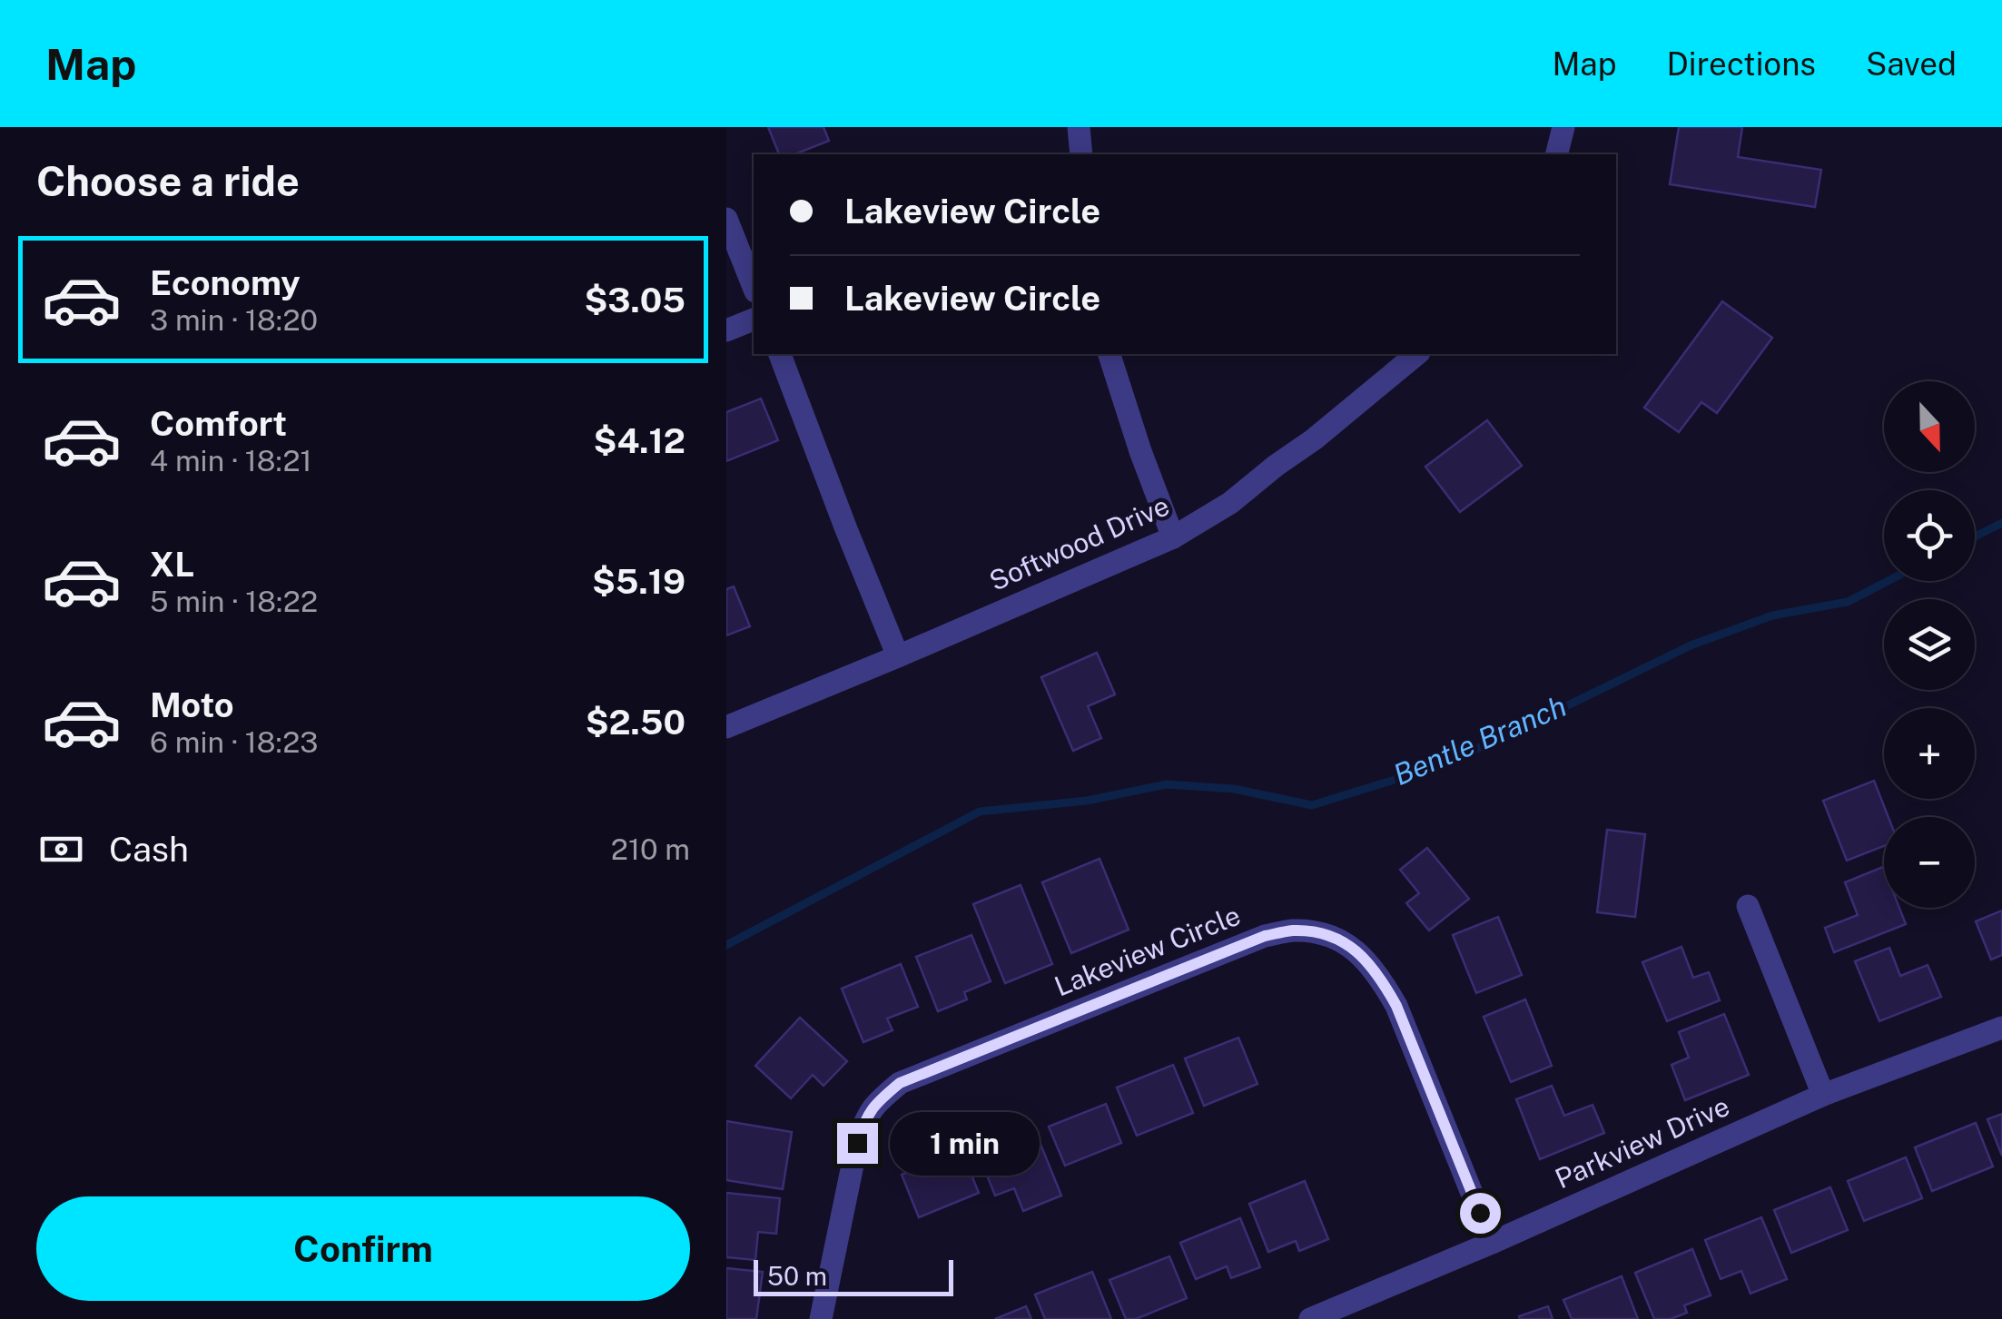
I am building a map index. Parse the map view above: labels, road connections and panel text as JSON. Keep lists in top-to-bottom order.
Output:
{
  "streets": {
    "street": ["Softwood Drive", "Lakeview Circle", "Parkview Drive"]
  },
  "crossings": [
    ["Lakeview Circle", "Parkview Drive"]
  ],
  "water": ["Bentle Branch"],
  "scale_bar": "50 m",
  "north": "bottom",
  "page": {
    "header": "Map",
    "nav": ["Map", "Directions", "Saved"],
    "heading": "Choose a ride",
    "banner": ["Lakeview Circle", "Lakeview Circle"],
    "list": [
      {
        "name": "Economy",
        "note": "3 min · 18:20",
        "value": "$3.05"
      },
      {
        "name": "Comfort",
        "note": "4 min · 18:21",
        "value": "$4.12"
      },
      {
        "name": "XL",
        "note": "5 min · 18:22",
        "value": "$5.19"
      },
      {
        "name": "Moto",
        "note": "6 min · 18:23",
        "value": "$2.50"
      }
    ],
    "map_buttons": ["+", "−"],
    "pay": ["Cash", "210 m"],
    "bubble": "1 min",
    "buttons": "Confirm",
    "scale": "50 m"
  }
}
